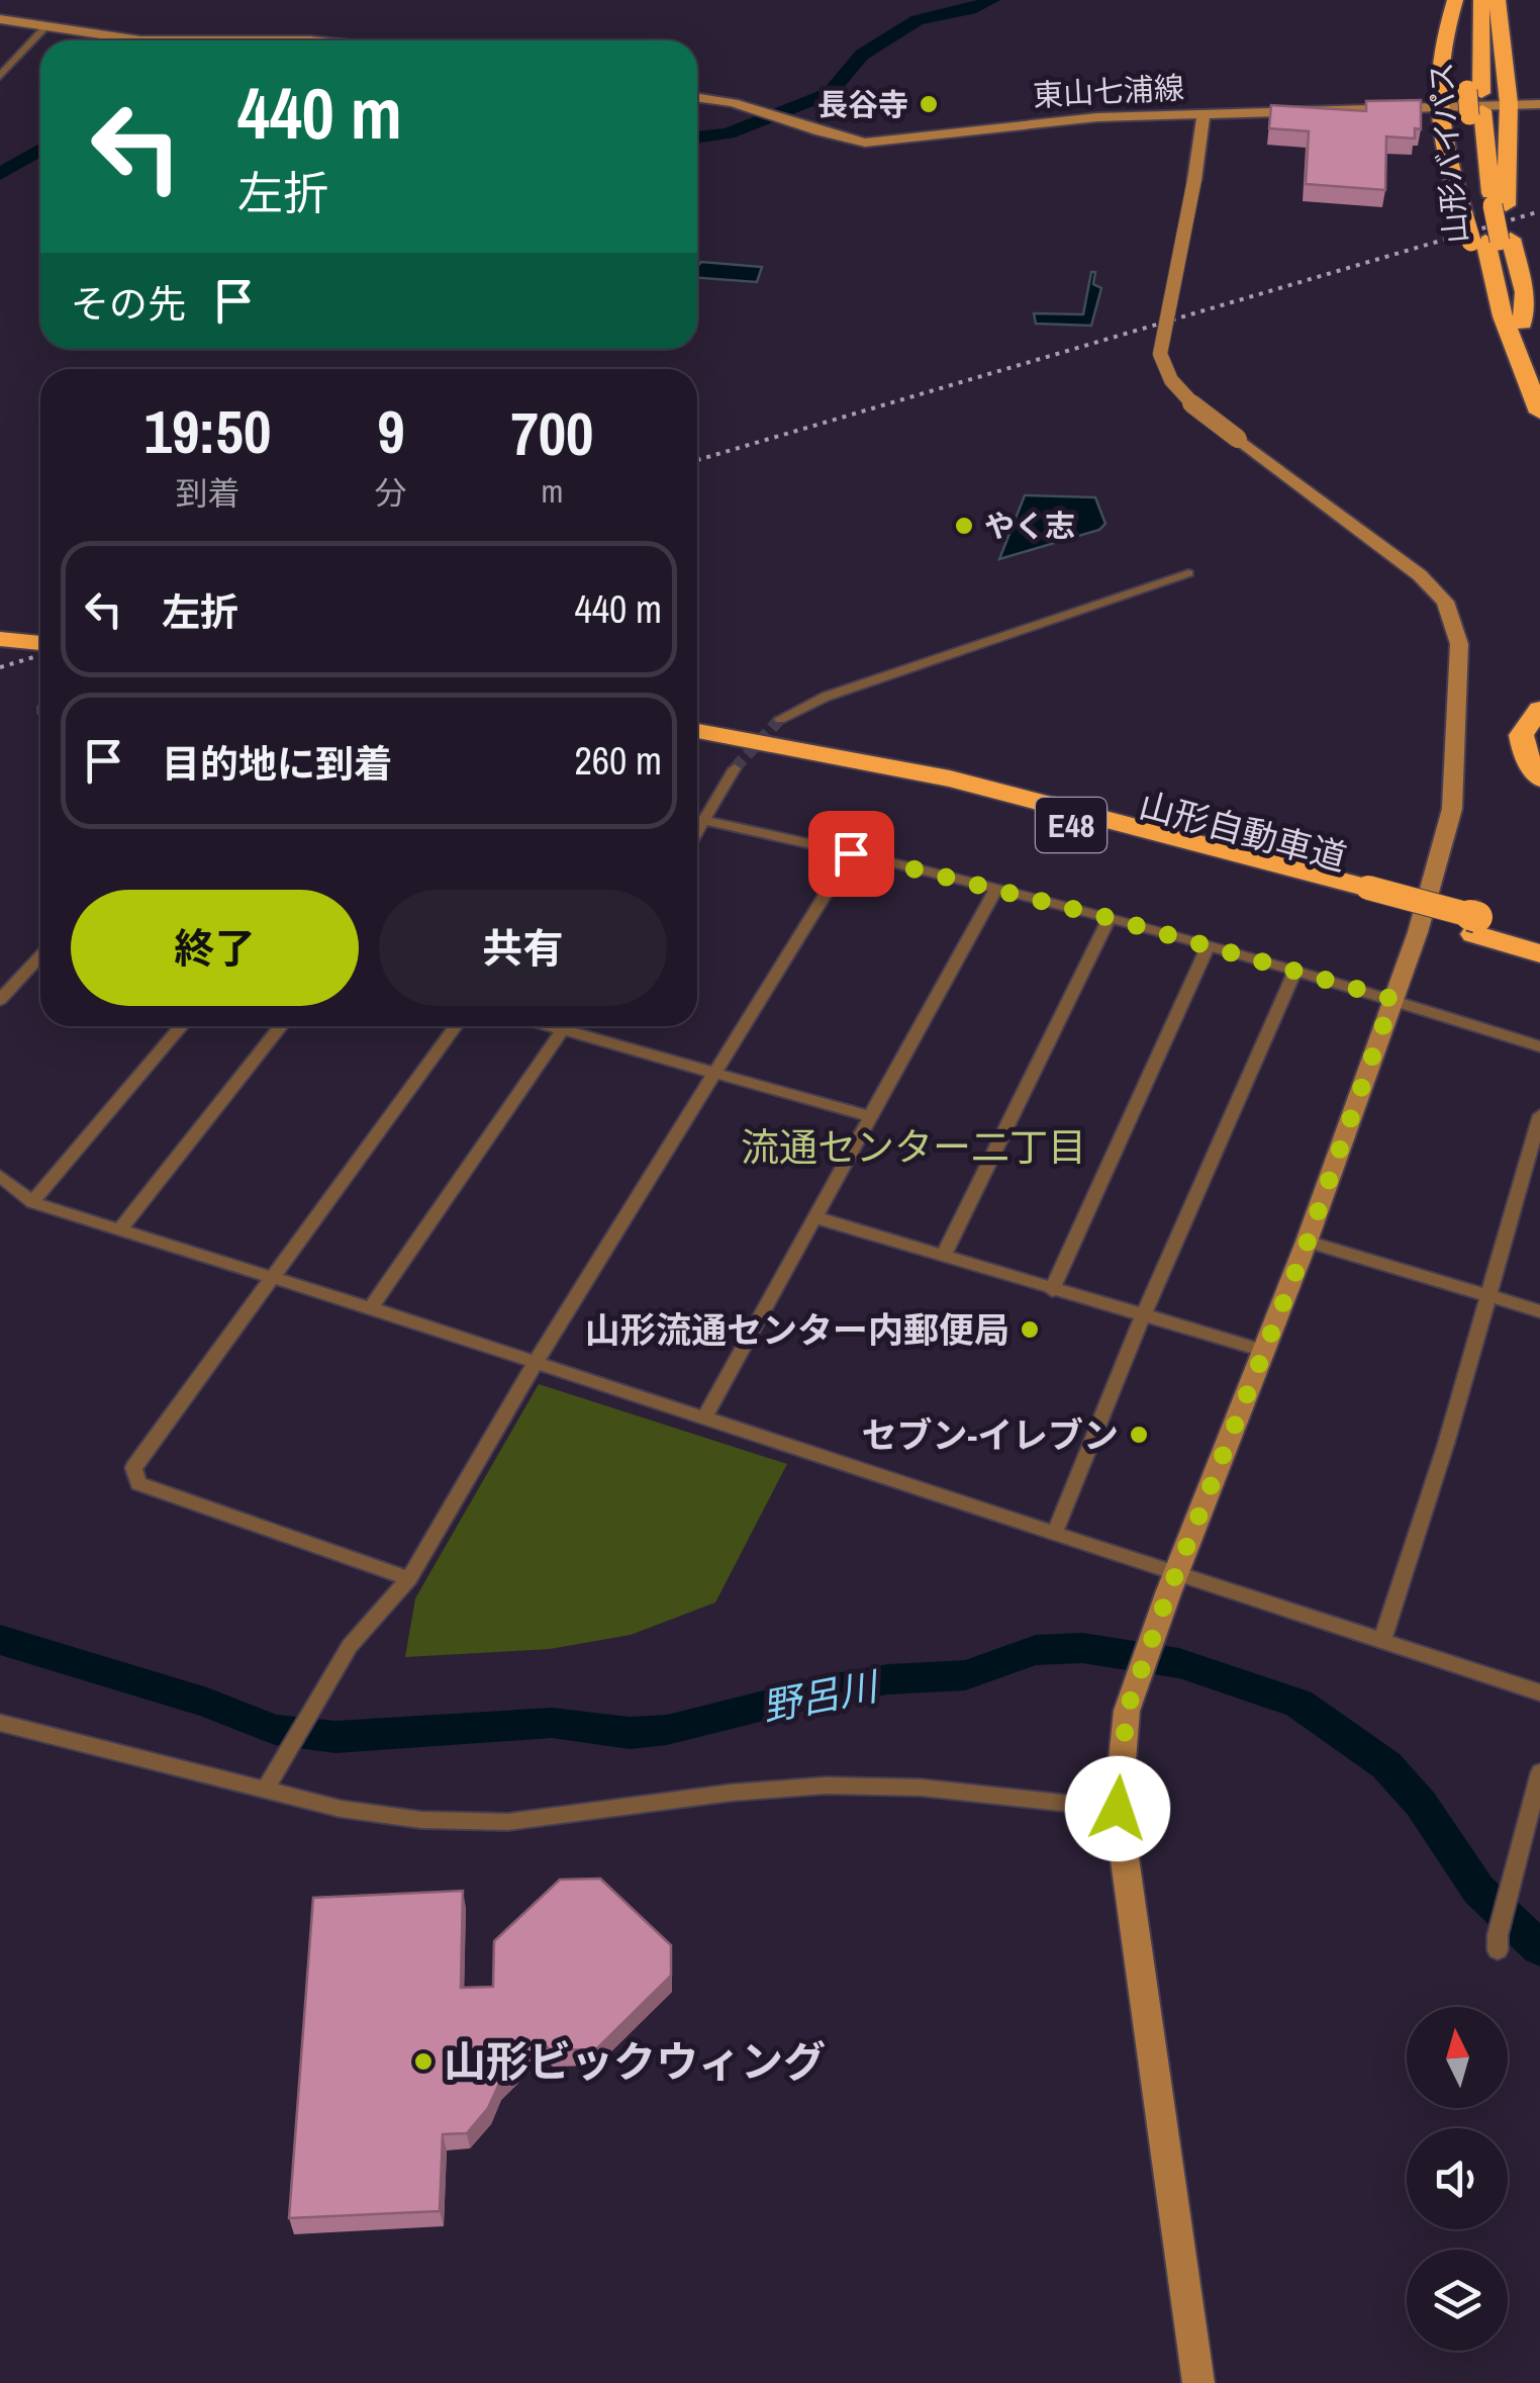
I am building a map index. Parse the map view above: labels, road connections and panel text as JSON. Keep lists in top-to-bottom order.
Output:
{
  "streets": {
    "highway": ["山形バイパス", "E48", "山形自動車道"],
    "street": ["東山七浦線"]
  },
  "districts": ["流通センター二丁目"],
  "water": ["野呂川"],
  "places": [
    "長谷寺",
    "やく志",
    "山形流通センター内郵便局",
    "セブン-イレブン",
    "山形ビックウィング"
  ],
  "north": "top",
  "page": {
    "turn": ["440 m", "左折"],
    "then": "その先",
    "eta": [
      "19:50",
      "到着",
      "9",
      "分",
      "700",
      "m"
    ],
    "list": [
      {
        "name": "左折",
        "value": "440 m"
      },
      {
        "name": "目的地に到着",
        "value": "260 m"
      }
    ],
    "buttons": ["終了", "共有"]
  }
}
